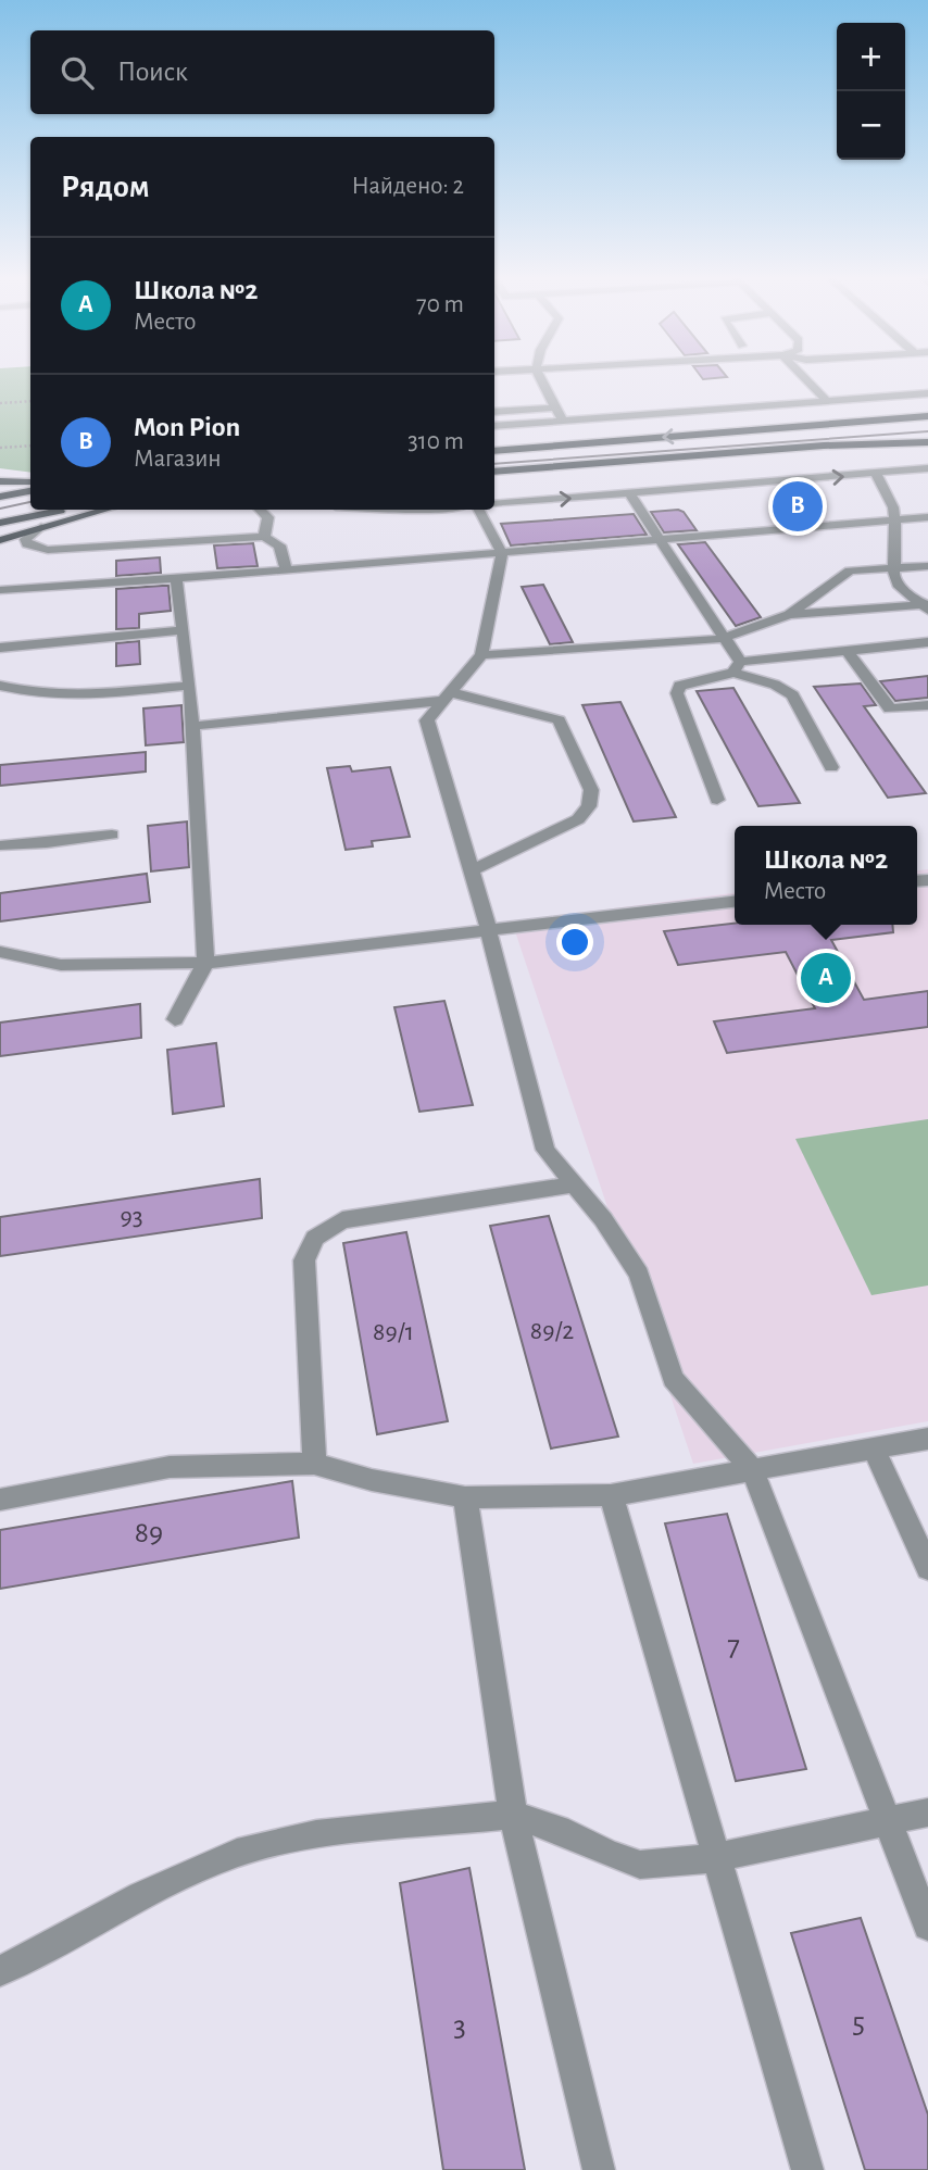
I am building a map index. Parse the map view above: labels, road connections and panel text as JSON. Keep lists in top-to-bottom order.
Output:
{
  "house_numbers": [
    "93",
    "89/2",
    "89/1",
    "89",
    "7",
    "5",
    "3"
  ],
  "page": {
    "map_buttons": ["+", "−"],
    "search": "Поиск",
    "heading": ["Рядом", "Найдено: 2"],
    "list": [
      {
        "mark": "A",
        "name": "Школа №2",
        "note": "Место",
        "value": "70 m"
      },
      {
        "mark": "B",
        "name": "Mon Pion",
        "note": "Магазин",
        "value": "310 m"
      }
    ],
    "pins": ["B", "A"],
    "popup": ["Школа №2", "Место"]
  }
}
